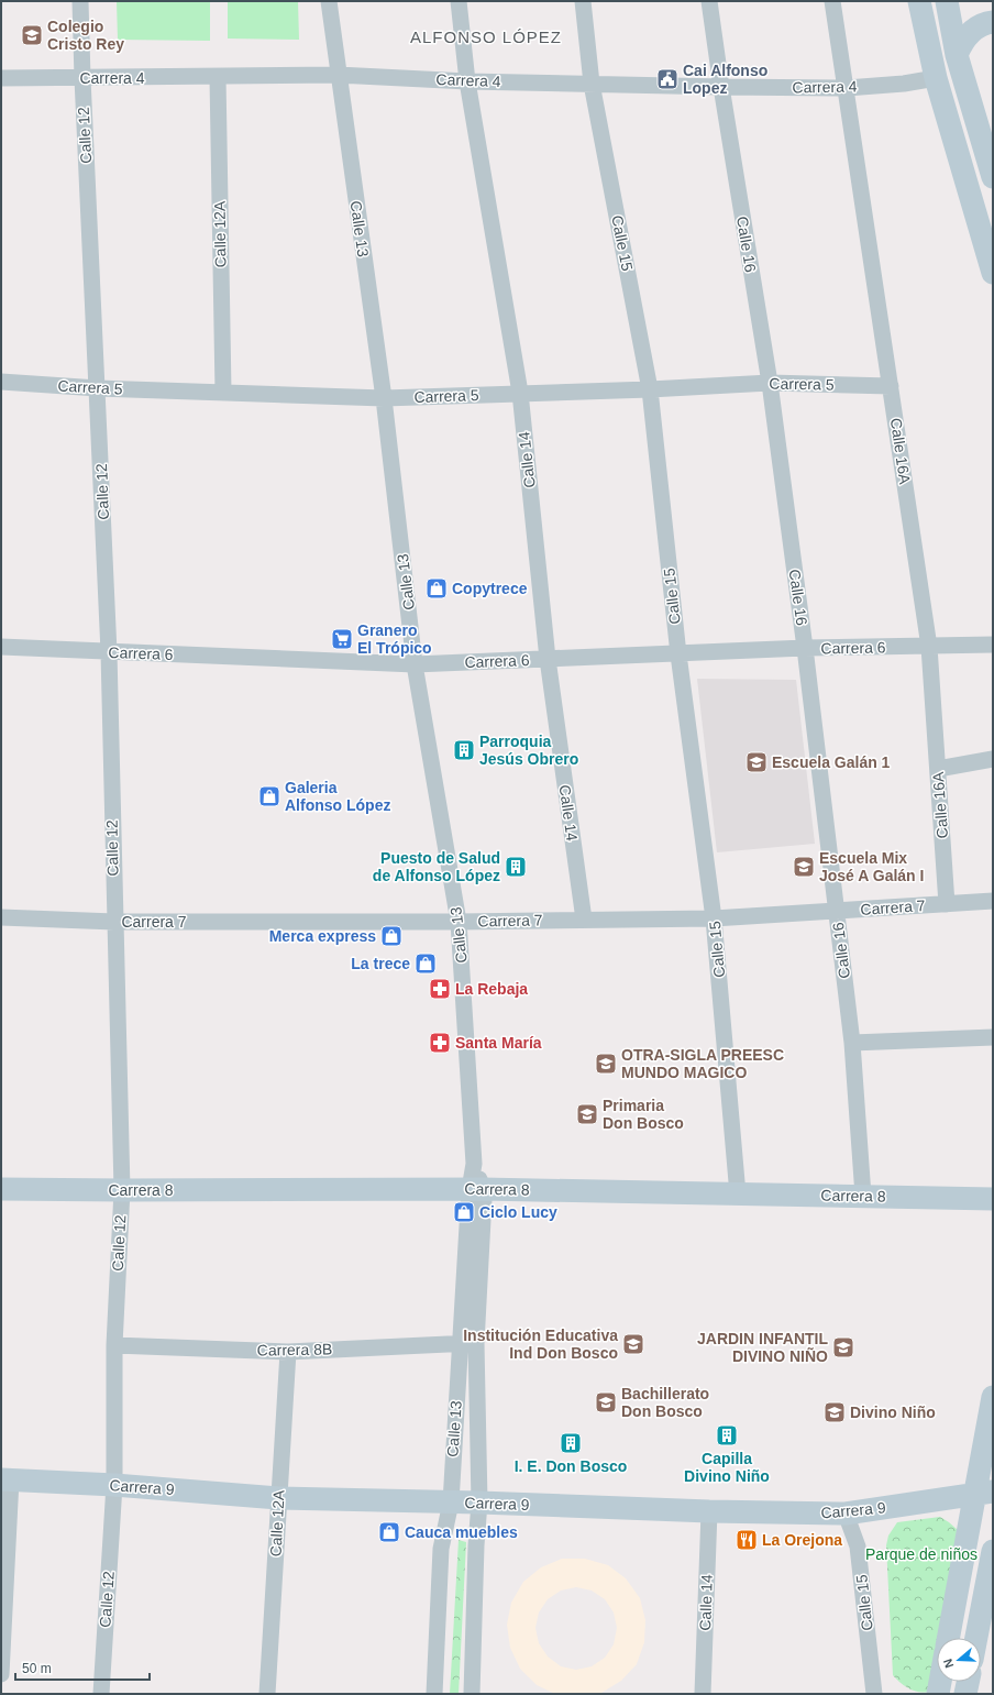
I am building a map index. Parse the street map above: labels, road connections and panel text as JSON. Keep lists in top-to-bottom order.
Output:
{
  "streets": {
    "main road": ["Carrera 8", "Carrera 9"],
    "street": [
      "Carrera 4",
      "Calle 12",
      "Calle 13",
      "Calle 12A",
      "Calle 15",
      "Calle 16",
      "Carrera 5",
      "Calle 16A",
      "Calle 14",
      "Carrera 6",
      "Carrera 7",
      "Carrera 8B"
    ]
  },
  "crossings": [
    ["Carrera 4", "Calle 12"],
    ["Carrera 4", "Calle 13"],
    ["Carrera 4", "Calle 12A"],
    ["Carrera 4", "Calle 15"],
    ["Carrera 4", "Calle 16"],
    ["Carrera 4", "Calle 16A"],
    ["Carrera 4", "Calle 14"],
    ["Calle 12", "Carrera 5"],
    ["Calle 12", "Carrera 6"],
    ["Calle 12", "Carrera 7"],
    ["Calle 12", "Carrera 8"],
    ["Calle 12", "Carrera 8B"],
    ["Calle 12", "Carrera 9"],
    ["Calle 13", "Carrera 5"],
    ["Calle 13", "Carrera 6"],
    ["Calle 13", "Carrera 7"],
    ["Calle 13", "Carrera 8"],
    ["Calle 13", "Carrera 8B"],
    ["Calle 13", "Carrera 9"],
    ["Calle 12A", "Carrera 5"],
    ["Calle 12A", "Carrera 8B"],
    ["Calle 12A", "Carrera 9"],
    ["Calle 15", "Carrera 5"],
    ["Calle 15", "Carrera 6"],
    ["Calle 15", "Carrera 7"],
    ["Calle 15", "Carrera 8"],
    ["Calle 15", "Carrera 9"],
    ["Calle 16", "Carrera 5"],
    ["Calle 16", "Carrera 6"],
    ["Calle 16", "Carrera 7"],
    ["Calle 16", "Carrera 8"],
    ["Carrera 5", "Calle 16A"],
    ["Carrera 5", "Calle 14"],
    ["Calle 16A", "Carrera 6"],
    ["Calle 16A", "Carrera 7"],
    ["Calle 14", "Carrera 6"],
    ["Calle 14", "Carrera 7"],
    ["Calle 14", "Carrera 9"]
  ],
  "districts": ["ALFONSO LÓPEZ"],
  "parks": ["Parque de niños"],
  "places": {
    "school or university": [
      "Colegio Cristo Rey",
      "Escuela Galán 1",
      "Escuela Mix José A Galán I",
      "OTRA-SIGLA PREESC MUNDO MAGICO",
      "Primaria Don Bosco",
      "Institución Educativa Ind Don Bosco",
      "JARDIN INFANTIL DIVINO NIÑO",
      "Bachillerato Don Bosco",
      "Divino Niño"
    ],
    "public building": ["Cai Alfonso Lopez"],
    "shop": [
      "Copytrece",
      "Galeria Alfonso López",
      "Merca express",
      "La trece",
      "Ciclo Lucy",
      "Cauca muebles"
    ],
    "supermarket": ["Granero El Trópico"],
    "building": [
      "Parroquia Jesús Obrero",
      "Puesto de Salud de Alfonso López",
      "Capilla Divino Niño",
      "I. E. Don Bosco"
    ],
    "pharmacy": ["La Rebaja", "Santa María"],
    "restaurant": ["La Orejona"]
  },
  "scale_bar": "50 m",
  "north": "left"
}
